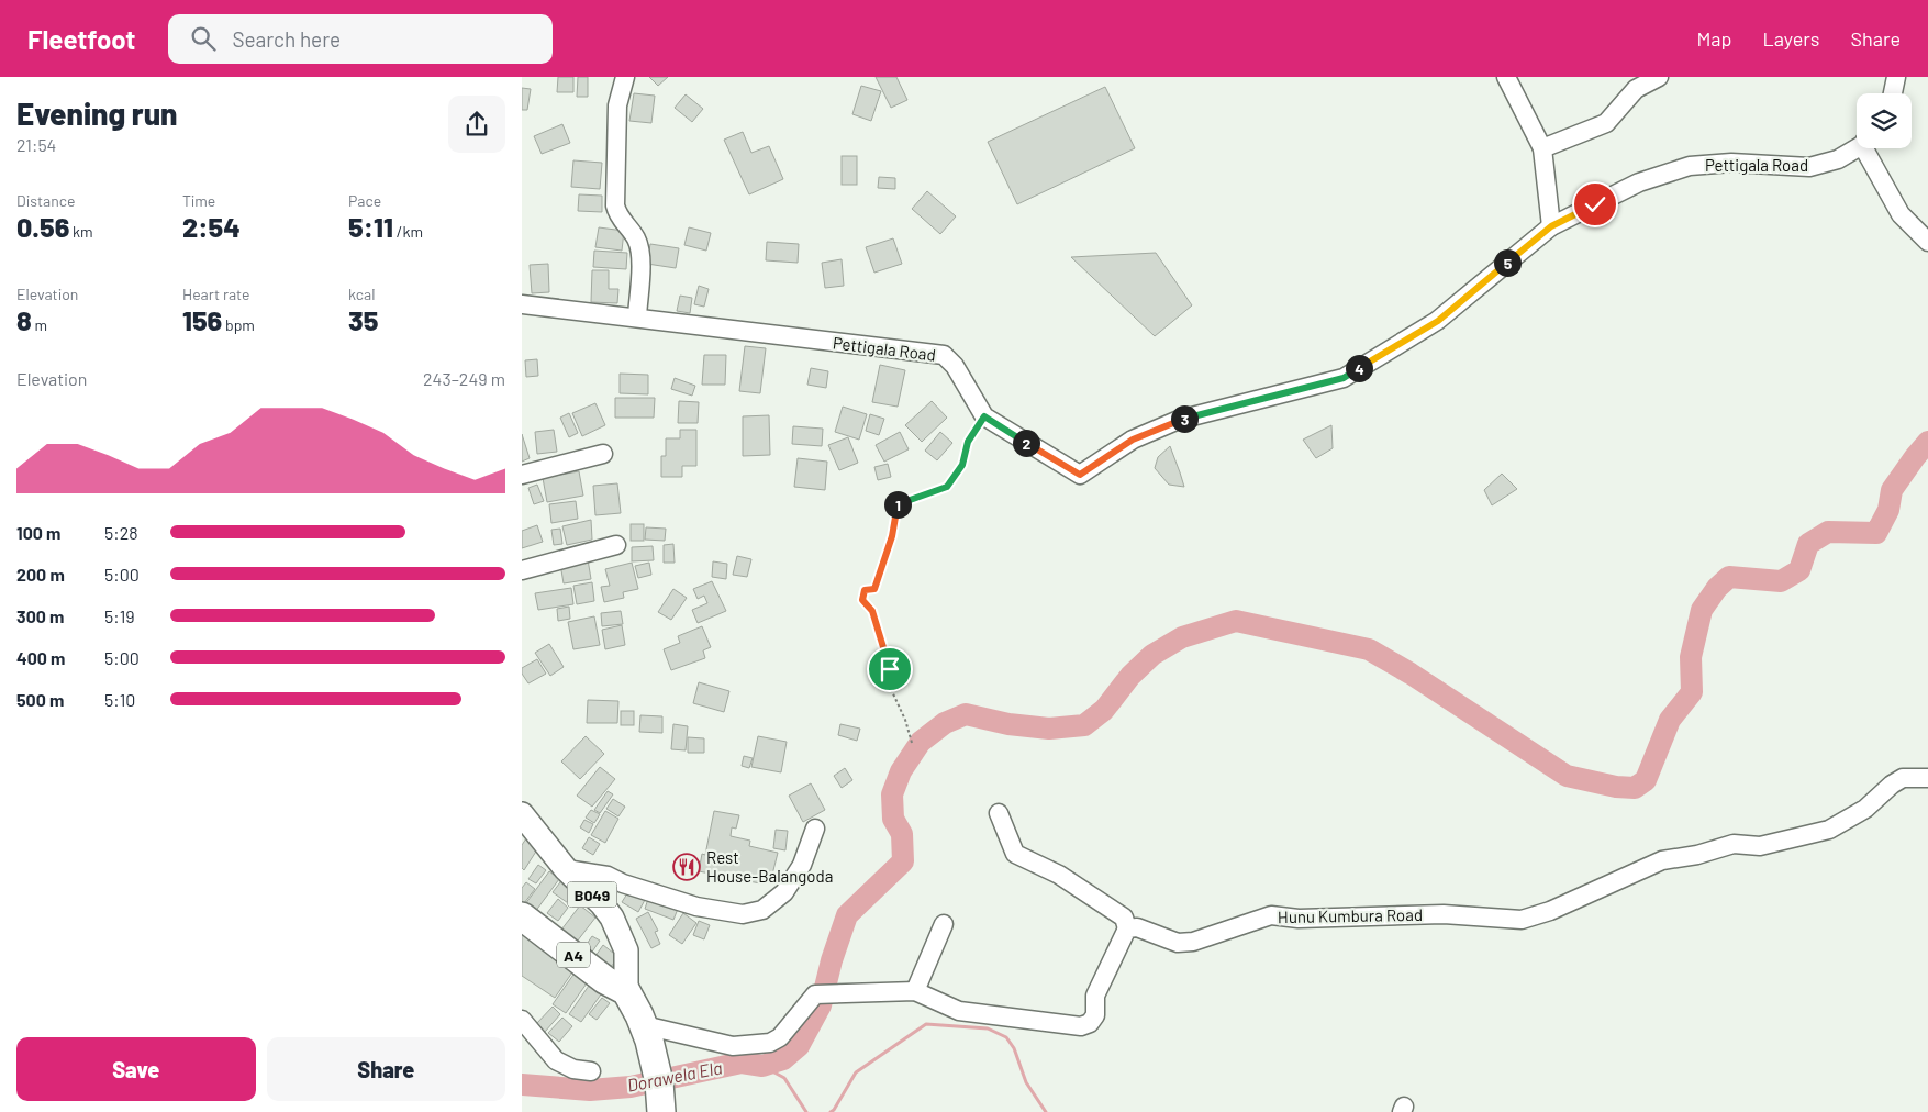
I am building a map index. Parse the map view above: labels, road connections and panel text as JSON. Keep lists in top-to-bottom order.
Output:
{
  "streets": {
    "highway": ["A4"],
    "main road": ["B049"],
    "street": ["Pettigala Road", "Hunu Kumbura Road"]
  },
  "crossings": [
    ["B049", "A4"]
  ],
  "water": ["Dorawela Ela"],
  "places": {
    "restaurant": ["Rest House-Balangoda"]
  },
  "page": {
    "header": "Fleetfoot",
    "search": "Search here",
    "nav": ["Map", "Layers", "Share"],
    "heading": ["Evening run", "21:54"],
    "stats": [
      ["Distance", "0.56 km"],
      ["Time", "2:54"],
      ["Pace", "5:11 /km"],
      ["Elevation", "8 m"],
      ["Heart rate", "156 bpm"],
      ["kcal", "35"]
    ],
    "pins": [
      "5",
      "4",
      "3",
      "2",
      "1"
    ],
    "chart": ["Elevation", "243–249 m"],
    "list": [
      {
        "name": "100 m",
        "note": "5:28"
      },
      {
        "name": "200 m",
        "note": "5:00"
      },
      {
        "name": "300 m",
        "note": "5:19"
      },
      {
        "name": "400 m",
        "note": "5:00"
      },
      {
        "name": "500 m",
        "note": "5:10"
      }
    ],
    "buttons": ["Save", "Share"]
  }
}
